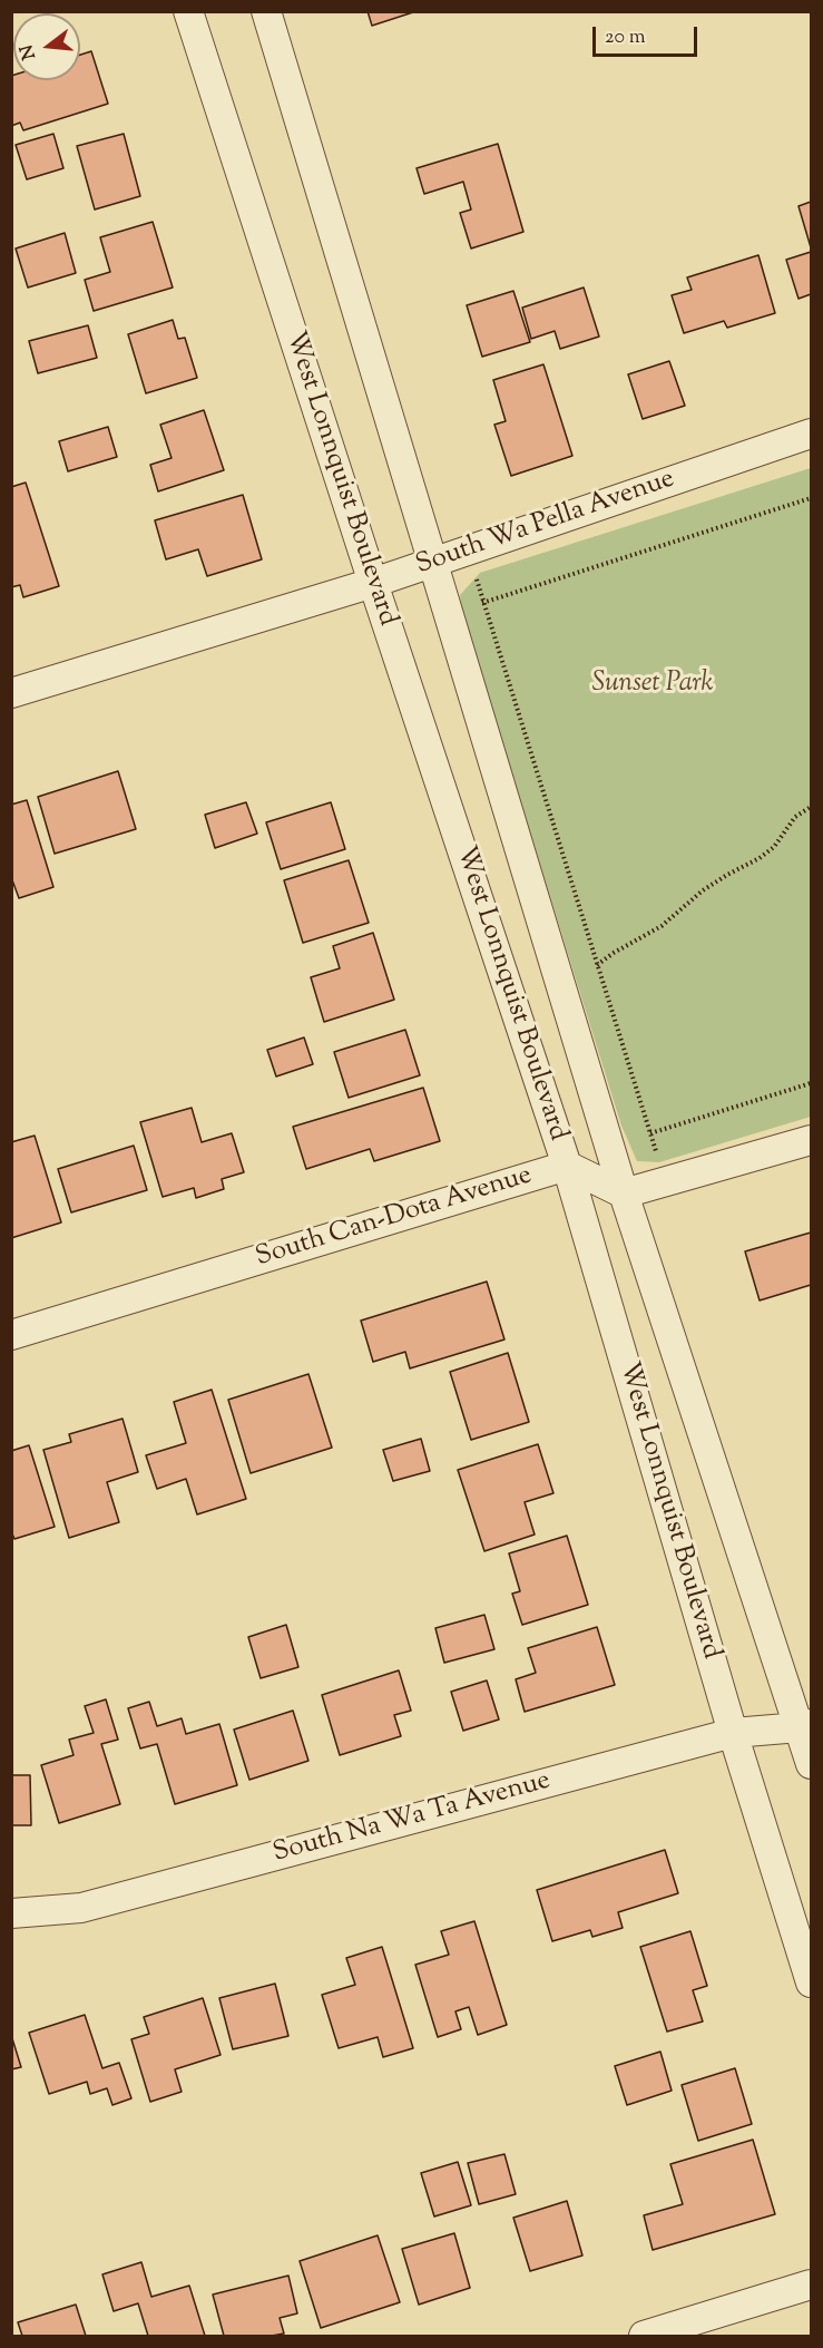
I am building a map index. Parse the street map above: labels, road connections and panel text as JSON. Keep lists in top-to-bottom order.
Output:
{
  "streets": {
    "street": [
      "West Lonnquist Boulevard",
      "South Wa Pella Avenue",
      "South Can-Dota Avenue",
      "South Na Wa Ta Avenue"
    ]
  },
  "crossings": [
    ["West Lonnquist Boulevard", "South Wa Pella Avenue"],
    ["West Lonnquist Boulevard", "South Can-Dota Avenue"],
    ["West Lonnquist Boulevard", "South Na Wa Ta Avenue"]
  ],
  "parks": ["Sunset Park"],
  "scale_bar": "20 m",
  "north": "left"
}
